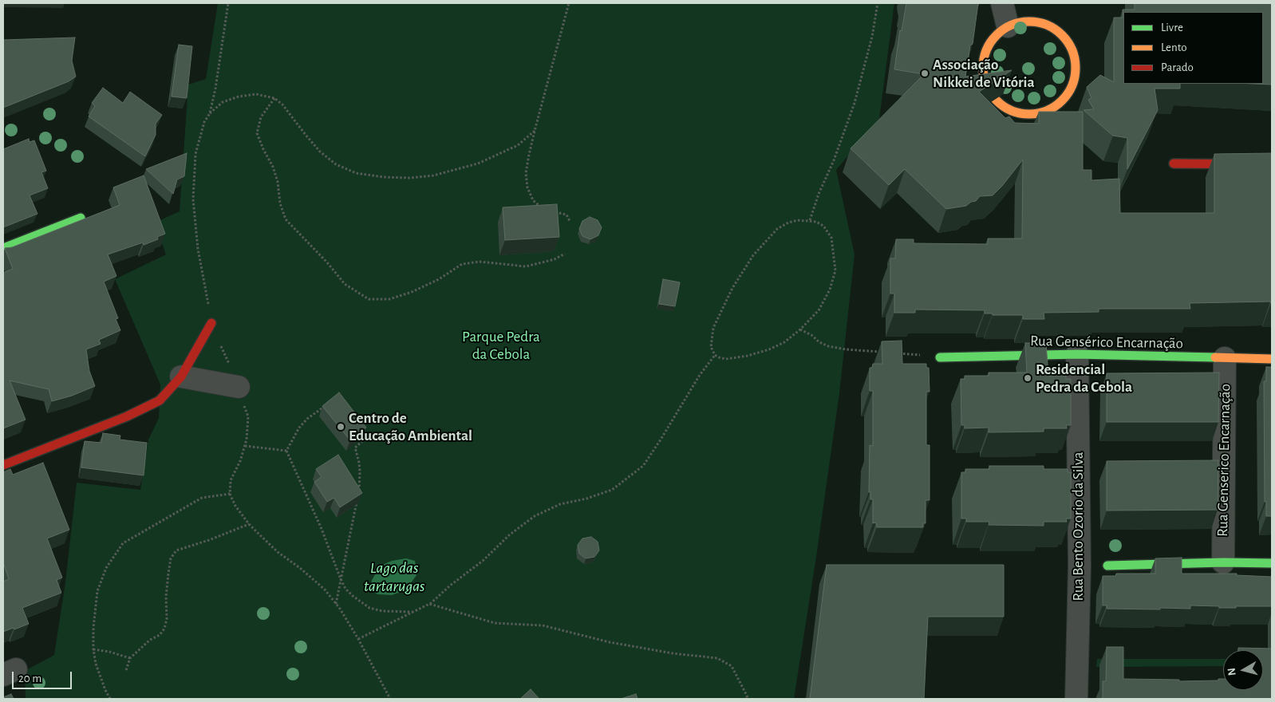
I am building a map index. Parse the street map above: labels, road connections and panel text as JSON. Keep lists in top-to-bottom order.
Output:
{
  "streets": {
    "street": ["Rua Gensérico Encarnação", "Rua Genserico Encarnação", "Rua Bento Ozorio da Silva"]
  },
  "crossings": [
    ["Rua Gensérico Encarnação", "Rua Genserico Encarnação"],
    ["Rua Gensérico Encarnação", "Rua Bento Ozorio da Silva"]
  ],
  "water": ["Lago das tartarugas"],
  "parks": ["Parque Pedra da Cebola"],
  "places": ["Associação Nikkei de Vitória", "Residencial Pedra da Cebola", "Centro de Educação Ambiental"],
  "legend": ["Livre", "Lento", "Parado"],
  "scale_bar": "20 m",
  "north": "left"
}
